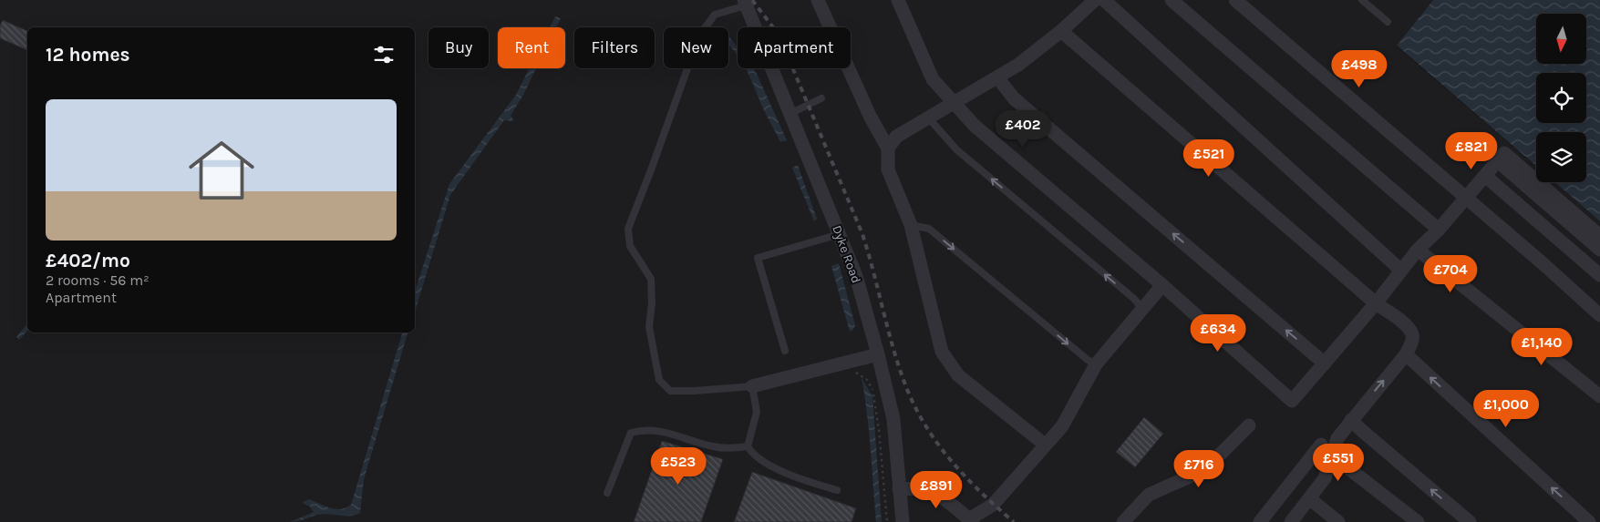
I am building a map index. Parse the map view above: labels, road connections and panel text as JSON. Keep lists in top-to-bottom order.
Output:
{
  "streets": {
    "street": ["Dyke Road"]
  },
  "north": "bottom",
  "page": {
    "chip": [
      "Buy",
      "Rent",
      "Filters",
      "New",
      "Apartment"
    ],
    "heading": "12 homes",
    "price": [
      "£498",
      "£402",
      "£821",
      "£521",
      "£704",
      "£634",
      "£1,140",
      "£1,000",
      "£551",
      "£523",
      "£716",
      "£891"
    ],
    "list": [
      {
        "name": "£402/mo",
        "note": "2 rooms · 56 m² · Apartment"
      }
    ]
  }
}
